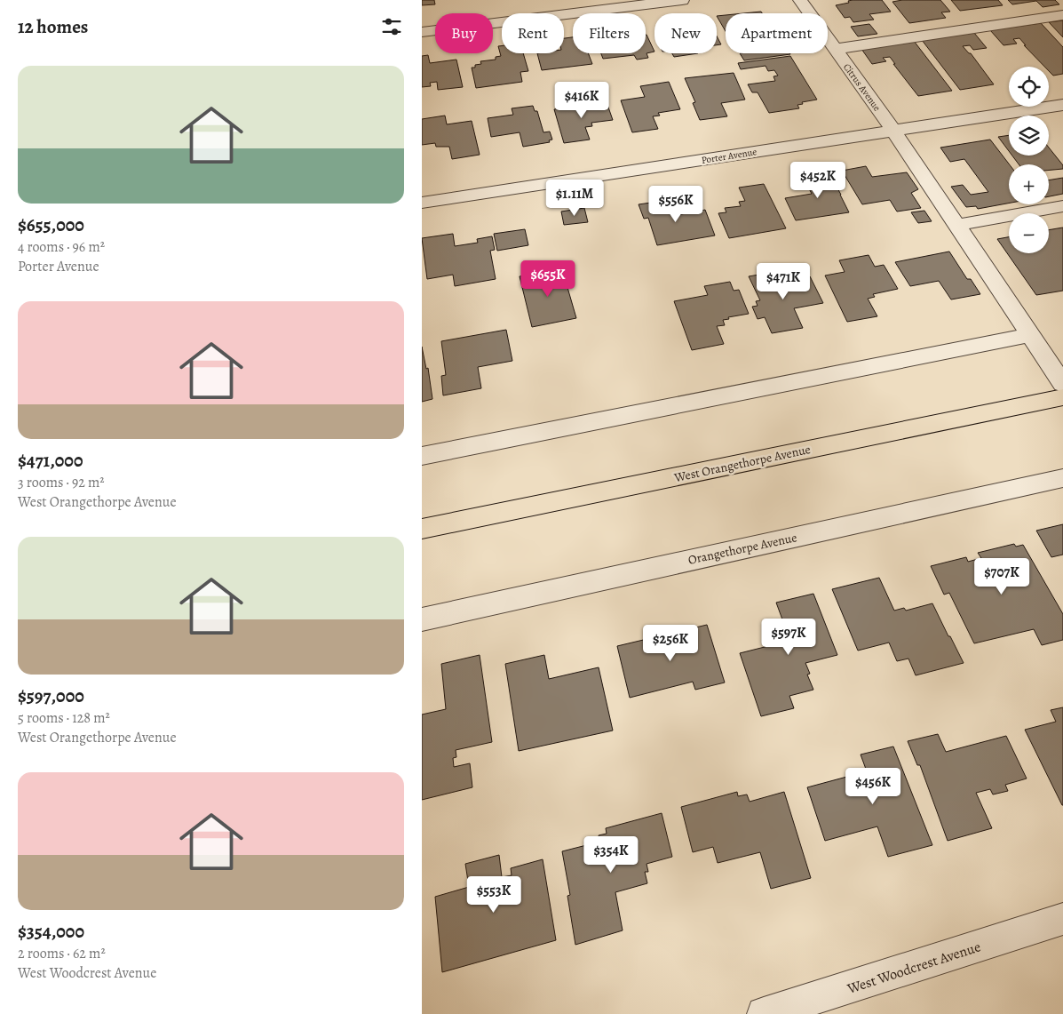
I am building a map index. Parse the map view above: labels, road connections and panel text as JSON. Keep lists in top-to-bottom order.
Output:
{
  "streets": {
    "main road": ["West Orangethorpe Avenue"],
    "street": [
      "Citrus Avenue",
      "Porter Avenue",
      "Orangethorpe Avenue",
      "West Woodcrest Avenue"
    ]
  },
  "crossings": [
    ["Citrus Avenue", "Porter Avenue"]
  ],
  "page": {
    "heading": "12 homes",
    "chip": [
      "Buy",
      "Rent",
      "Filters",
      "New",
      "Apartment"
    ],
    "list": [
      {
        "name": "$655,000",
        "note": "4 rooms · 96 m² · Porter Avenue"
      },
      {
        "name": "$471,000",
        "note": "3 rooms · 92 m² · West Orangethorpe Avenue"
      },
      {
        "name": "$597,000",
        "note": "5 rooms · 128 m² · West Orangethorpe Avenue"
      },
      {
        "name": "$354,000",
        "note": "2 rooms · 62 m² · West Woodcrest Avenue"
      }
    ],
    "map_buttons": ["+", "−"],
    "price": [
      "$416K",
      "$452K",
      "$1.11M",
      "$556K",
      "$655K",
      "$471K",
      "$707K",
      "$597K",
      "$256K",
      "$456K",
      "$354K",
      "$553K"
    ]
  }
}
